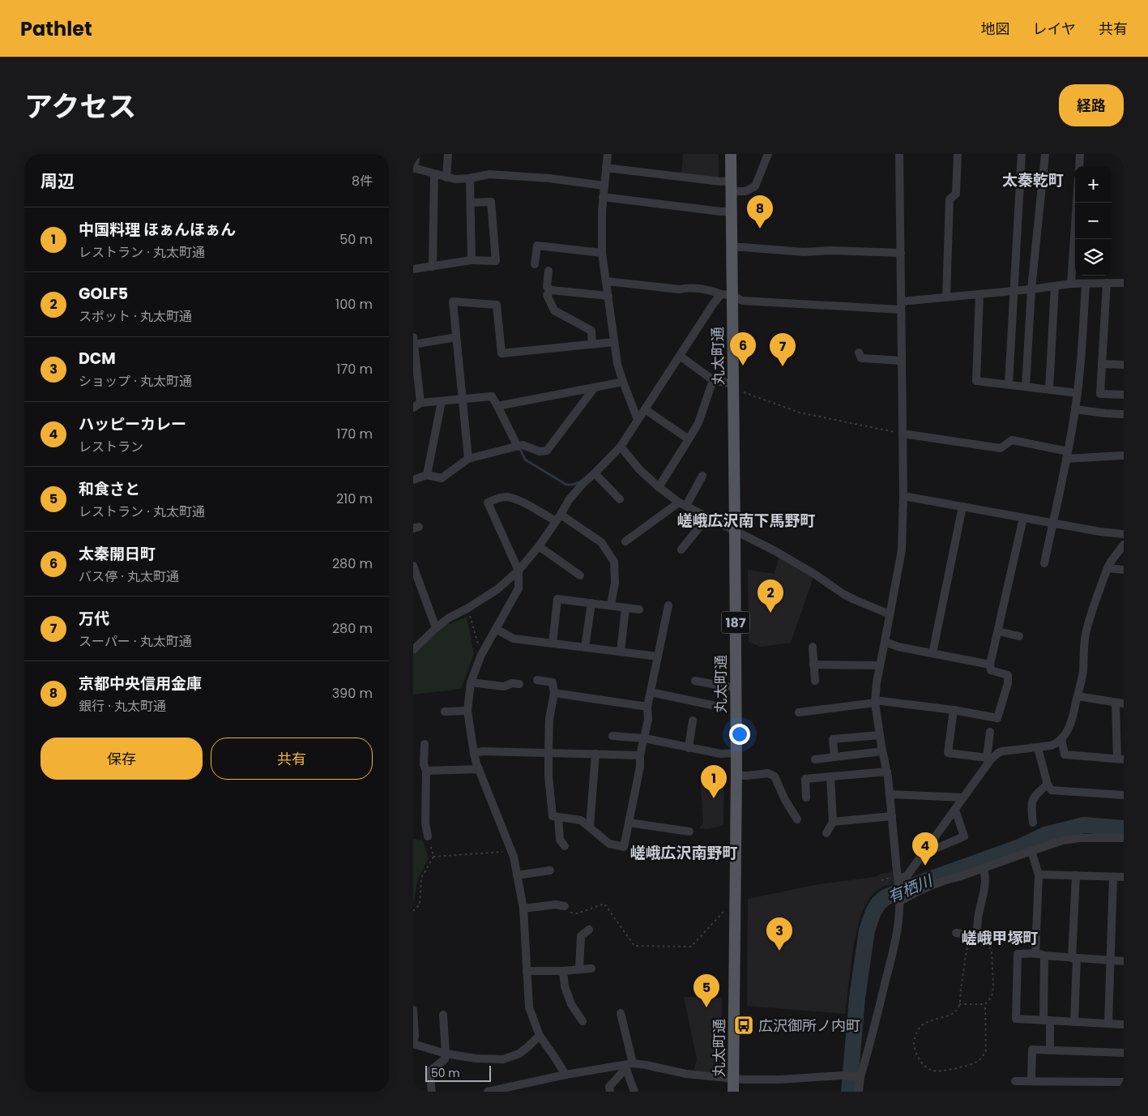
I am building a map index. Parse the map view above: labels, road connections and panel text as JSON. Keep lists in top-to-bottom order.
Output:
{
  "streets": {
    "main road": ["丸太町通", "187"]
  },
  "districts": [
    "太秦乾町",
    "嵯峨広沢南下馬野町",
    "嵯峨広沢南野町",
    "嵯峨甲塚町"
  ],
  "water": ["有栖川"],
  "places": {
    "bus stop": ["広沢御所ノ内町"]
  },
  "scale_bar": "50 m",
  "page": {
    "header": "Pathlet",
    "nav": ["地図", "レイヤ", "共有"],
    "title": "アクセス",
    "buttons": [
      "経路",
      ["保存", "共有"]
    ],
    "heading": ["周辺", "8件"],
    "map_buttons": ["+", "−"],
    "pins": [
      "8",
      "6",
      "7",
      "2",
      "1",
      "4",
      "3",
      "5"
    ],
    "list": [
      {
        "mark": "1",
        "name": "中国料理 ほぁんほぁん",
        "note": "レストラン · 丸太町通",
        "value": "50 m"
      },
      {
        "mark": "2",
        "name": "GOLF5",
        "note": "スポット · 丸太町通",
        "value": "100 m"
      },
      {
        "mark": "3",
        "name": "DCM",
        "note": "ショップ · 丸太町通",
        "value": "170 m"
      },
      {
        "mark": "4",
        "name": "ハッピーカレー",
        "note": "レストラン",
        "value": "170 m"
      },
      {
        "mark": "5",
        "name": "和食さと",
        "note": "レストラン · 丸太町通",
        "value": "210 m"
      },
      {
        "mark": "6",
        "name": "太秦開日町",
        "note": "バス停 · 丸太町通",
        "value": "280 m"
      },
      {
        "mark": "7",
        "name": "万代",
        "note": "スーパー · 丸太町通",
        "value": "280 m"
      },
      {
        "mark": "8",
        "name": "京都中央信用金庫",
        "note": "銀行 · 丸太町通",
        "value": "390 m"
      }
    ],
    "scale": "50 m"
  }
}
